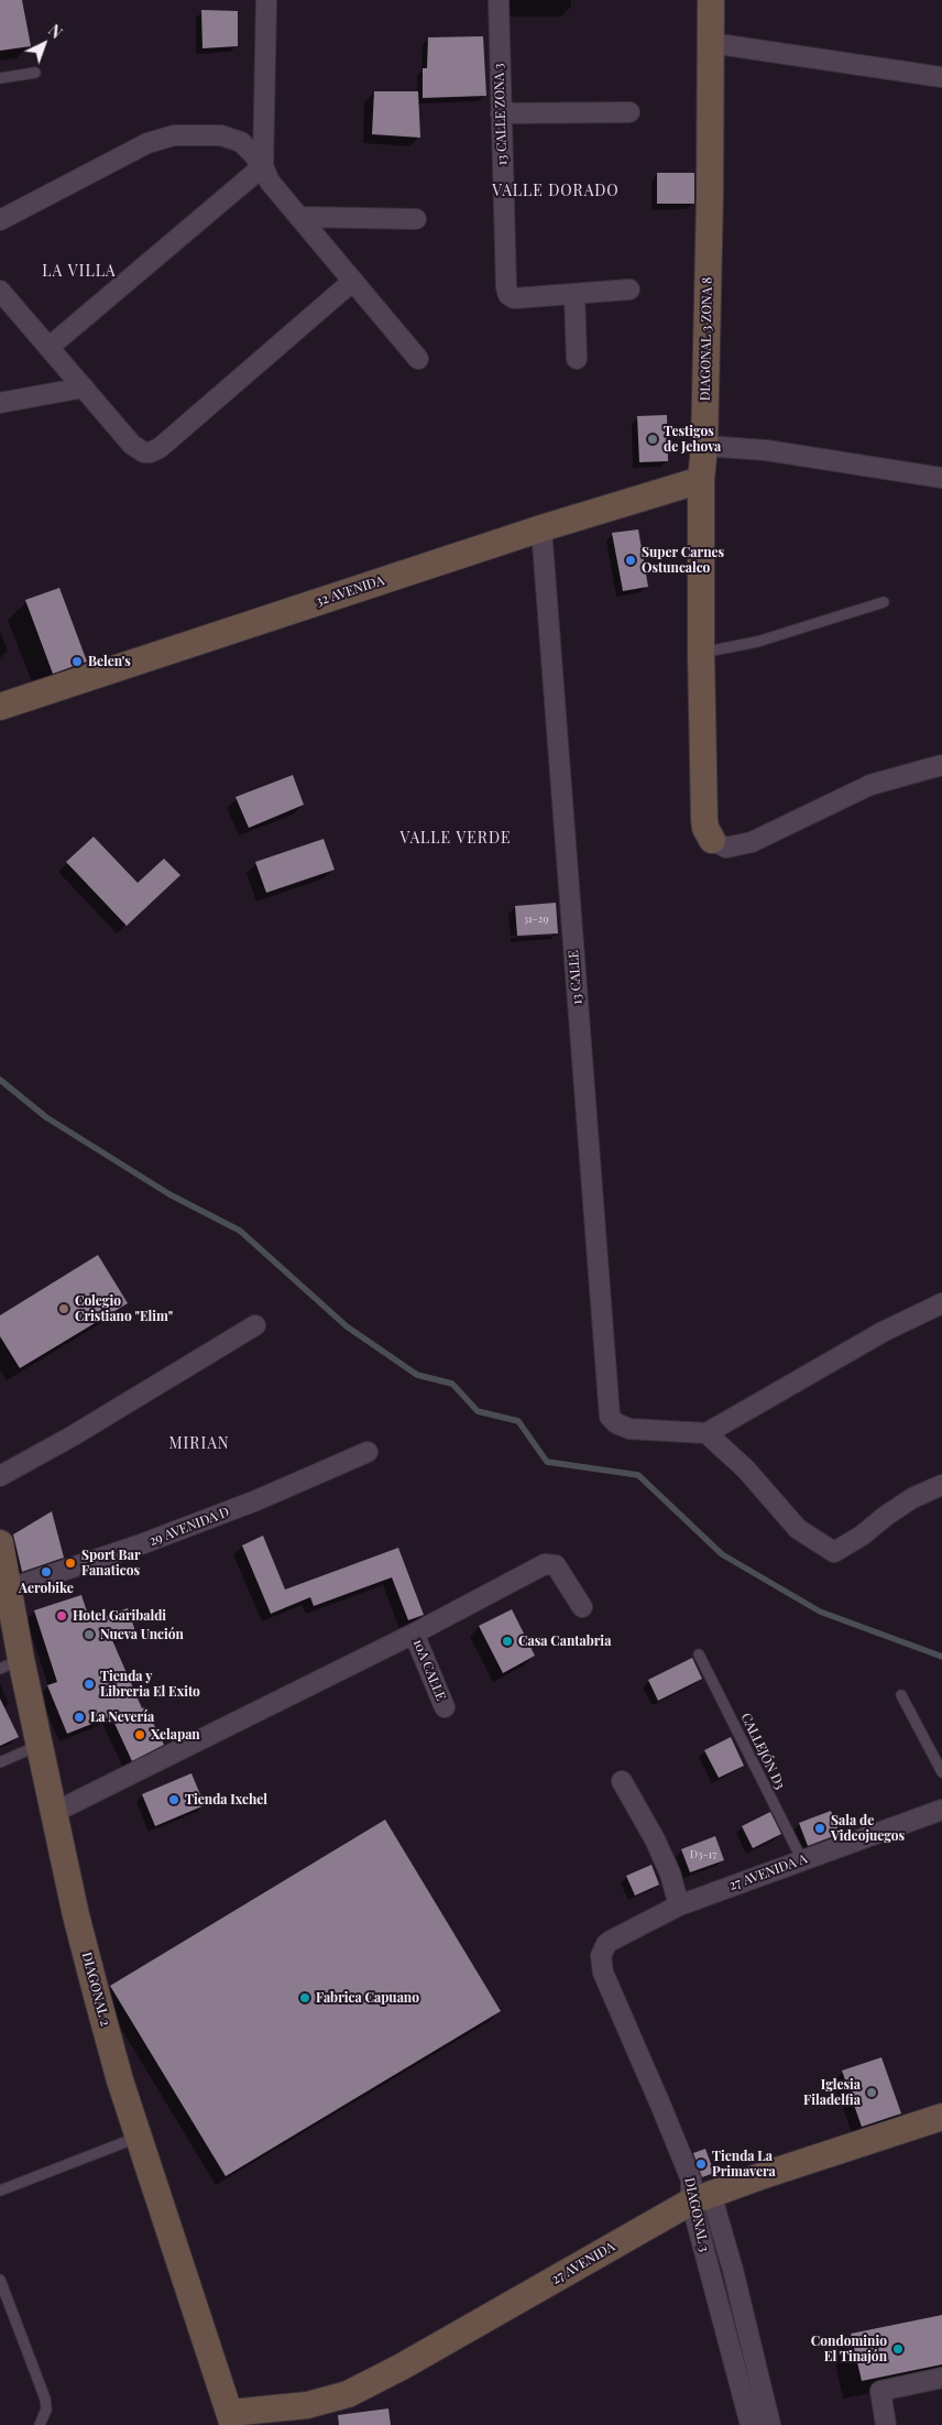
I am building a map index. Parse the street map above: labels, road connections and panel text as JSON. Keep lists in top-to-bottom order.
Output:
{
  "streets": {
    "street": [
      "13 CALLE ZONA 3",
      "DIAGONAL 3 ZONA 8",
      "32 AVENIDA",
      "13 CALLE",
      "29 AVENIDA D",
      "10A CALLE",
      "27 AVENIDA A",
      "DIAGONAL 2",
      "DIAGONAL 3",
      "27 AVENIDA"
    ],
    "lane": ["CALLEJÓN D3"]
  },
  "crossings": [
    ["DIAGONAL 3 ZONA 8", "32 AVENIDA"],
    ["32 AVENIDA", "13 CALLE"],
    ["29 AVENIDA D", "DIAGONAL 2"],
    ["CALLEJÓN D3", "27 AVENIDA A"],
    ["27 AVENIDA A", "DIAGONAL 3"],
    ["DIAGONAL 2", "27 AVENIDA"],
    ["DIAGONAL 3", "27 AVENIDA"]
  ],
  "districts": [
    "VALLE DORADO",
    "LA VILLA",
    "VALLE VERDE",
    "MIRIAN"
  ],
  "places": [
    "Testigos de Jehova",
    "Super Carnes Ostuncalco",
    "Belen's",
    "Colegio Cristiano \"Elim\"",
    "Sport Bar Fanaticos",
    "Aerobike",
    "Hotel Garibaldi",
    "Nueva Unción",
    "Casa Cantabria",
    "Tienda y Libreria El Exito",
    "La Nevería",
    "Xelapan",
    "Tienda Ixchel",
    "Sala de Videojuegos",
    "Fabrica Capuano",
    "Iglesia Filadelfia",
    "Tienda La Primavera",
    "Condominio El Tinajón"
  ],
  "house_numbers": ["31-29", "D3-17"],
  "north": "top right"
}
